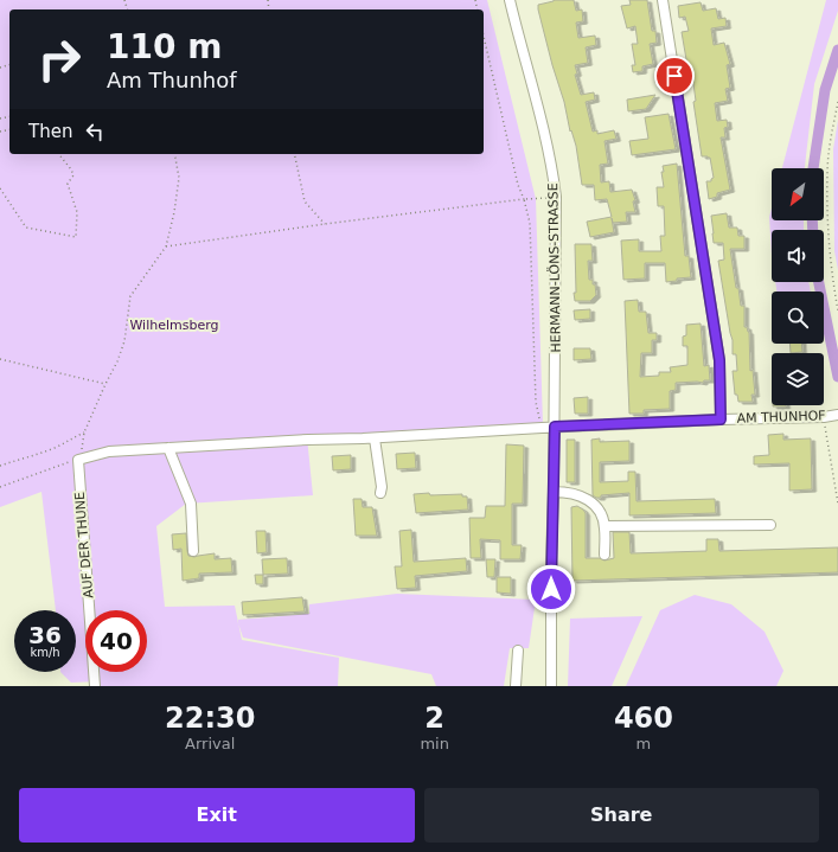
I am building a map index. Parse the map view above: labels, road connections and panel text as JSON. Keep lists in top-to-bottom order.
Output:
{
  "streets": {
    "street": ["HERMANN-LÖNS-STRASSE", "AM THUNHOF", "AUF DER THUNE"]
  },
  "crossings": [
    ["HERMANN-LÖNS-STRASSE", "AM THUNHOF"]
  ],
  "parks": ["Wilhelmsberg"],
  "north": "bottom left",
  "page": {
    "turn": ["110 m", "Am Thunhof"],
    "then": "Then",
    "speed": "36 km/h",
    "limit": "40",
    "eta": [
      "22:30",
      "Arrival",
      "2",
      "min",
      "460",
      "m"
    ],
    "buttons": ["Exit", "Share"]
  }
}
